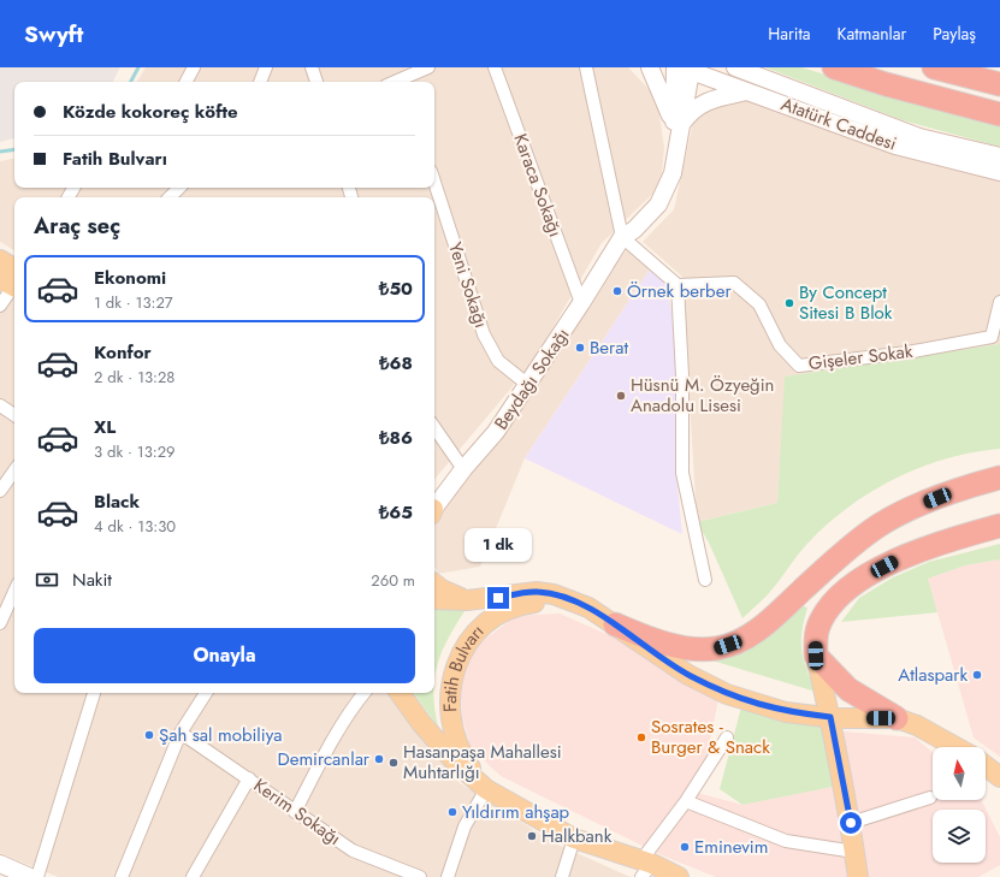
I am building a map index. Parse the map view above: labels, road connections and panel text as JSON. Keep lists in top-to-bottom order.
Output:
{
  "streets": {
    "main road": ["Atatürk Caddesi", "Beydağı Sokağı", "Fatih Bulvarı"],
    "street": [
      "Karaca Sokağı",
      "Yeni Sokağı",
      "Gişeler Sokak",
      "Kerim Sokağı"
    ]
  },
  "crossings": [
    ["Karaca Sokağı", "Beydağı Sokağı"],
    ["Yeni Sokağı", "Beydağı Sokağı"]
  ],
  "places": [
    "Örnek berber",
    "By Concept Sitesi B Blok",
    "Berat",
    "Hüsnü M. Özyeğin Anadolu Lisesi",
    "Atlaspark",
    "Şah sal mobiliya",
    "Sosrates - Burger & Snack",
    "Demircanlar",
    "Hasanpaşa Mahallesi Muhtarlığı",
    "Yıldırım ahşap",
    "Halkbank",
    "Eminevim"
  ],
  "north": "top",
  "page": {
    "header": "Swyft",
    "nav": ["Harita", "Katmanlar", "Paylaş"],
    "banner": ["Közde kokoreç köfte", "Fatih Bulvarı"],
    "heading": "Araç seç",
    "list": [
      {
        "name": "Ekonomi",
        "note": "1 dk · 13:27",
        "value": "₺50"
      },
      {
        "name": "Konfor",
        "note": "2 dk · 13:28",
        "value": "₺68"
      },
      {
        "name": "XL",
        "note": "3 dk · 13:29",
        "value": "₺86"
      },
      {
        "name": "Black",
        "note": "4 dk · 13:30",
        "value": "₺65"
      }
    ],
    "bubble": "1 dk",
    "pay": ["Nakit", "260 m"],
    "buttons": "Onayla"
  }
}
